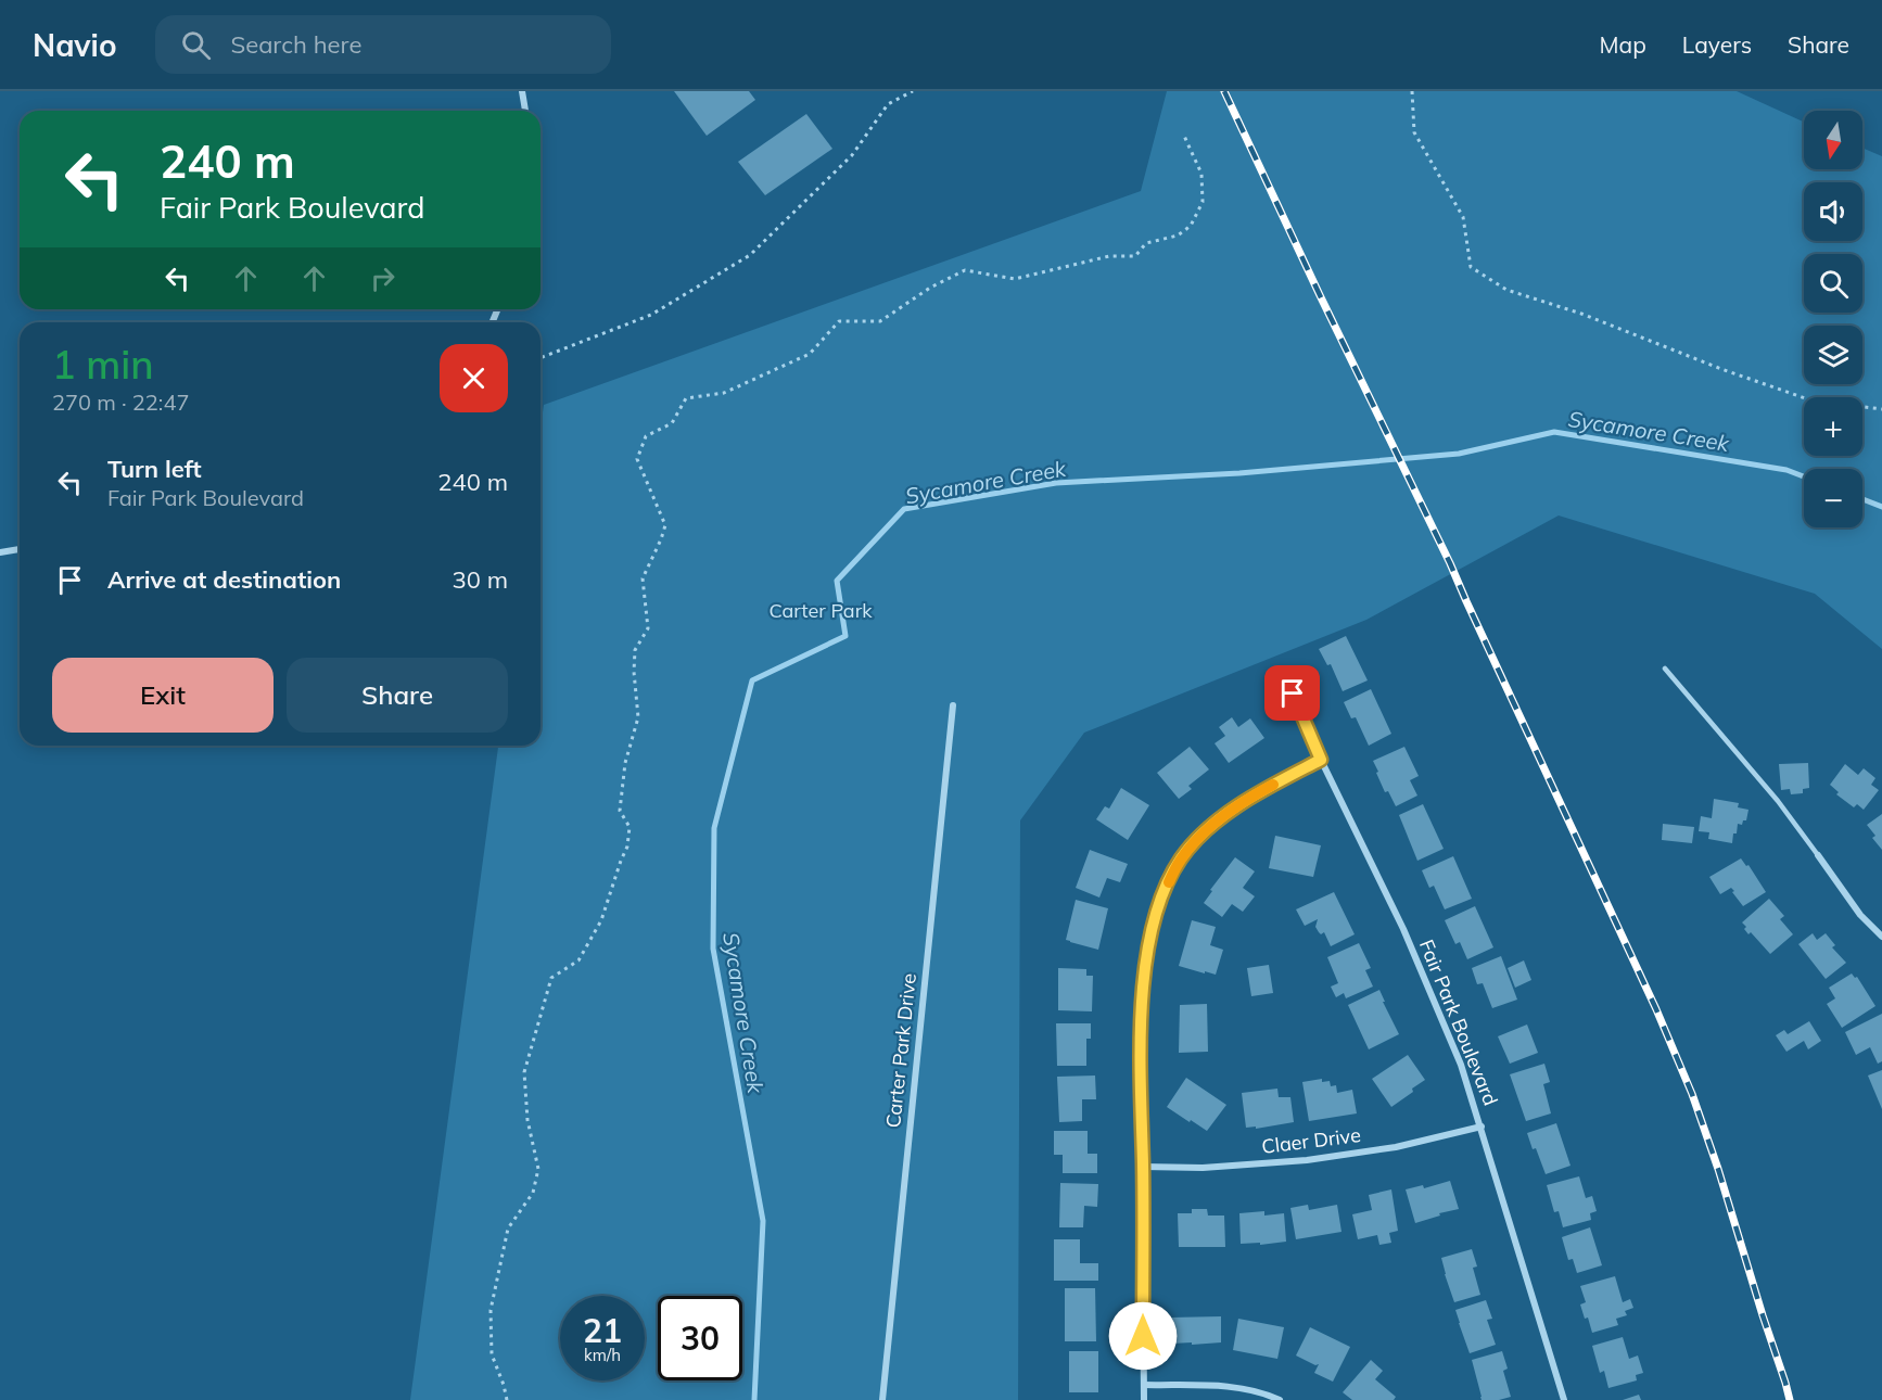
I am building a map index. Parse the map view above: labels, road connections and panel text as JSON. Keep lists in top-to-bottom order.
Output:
{
  "streets": {
    "street": ["Fair Park Boulevard", "Carter Park Drive", "Claer Drive"]
  },
  "crossings": [
    ["Fair Park Boulevard", "Claer Drive"]
  ],
  "water": ["Sycamore Creek"],
  "parks": ["Carter Park"],
  "north": "bottom",
  "page": {
    "header": "Navio",
    "search": "Search here",
    "nav": ["Map", "Layers", "Share"],
    "map_buttons": ["+", "−"],
    "turn": ["240 m", "Fair Park Boulevard"],
    "heading": ["1 min", "270 m · 22:47"],
    "list": [
      {
        "name": "Turn left",
        "note": "Fair Park Boulevard",
        "value": "240 m"
      },
      {
        "name": "Arrive at destination",
        "value": "30 m"
      }
    ],
    "buttons": ["Exit", "Share"],
    "speed": "21 km/h",
    "limit": "30"
  }
}
